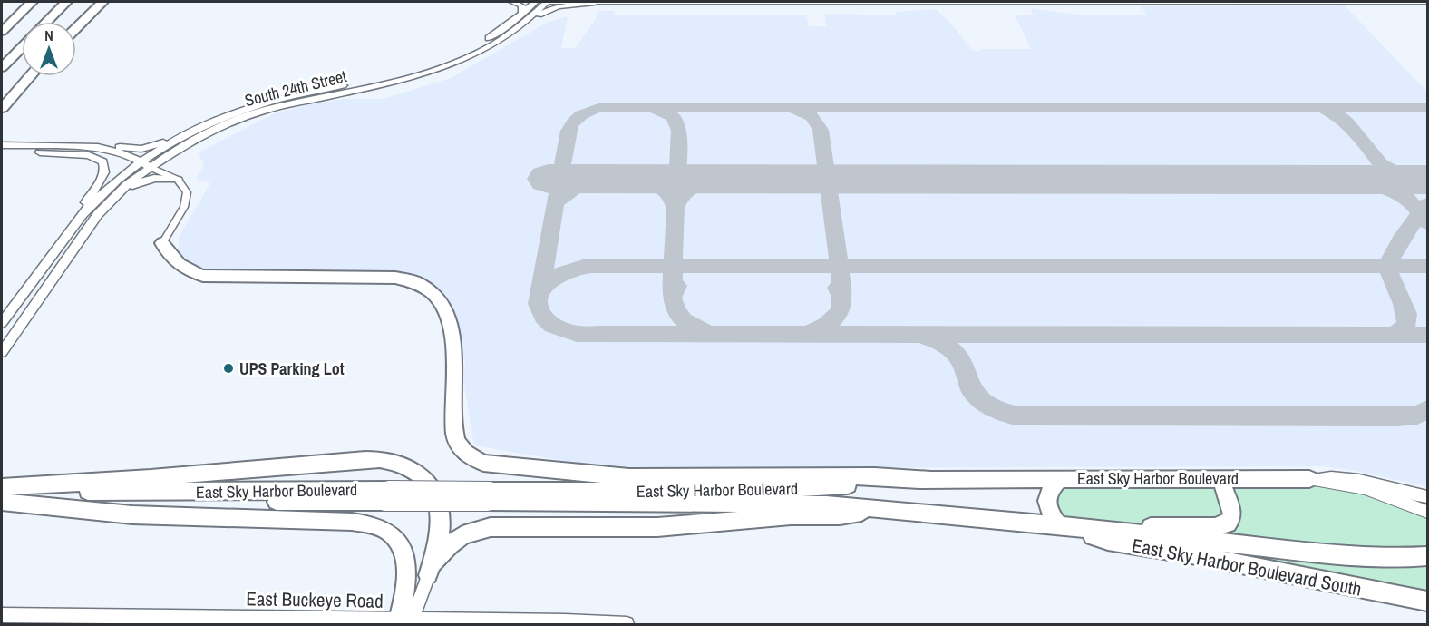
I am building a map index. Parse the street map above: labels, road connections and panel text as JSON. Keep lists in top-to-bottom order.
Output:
{
  "streets": {
    "highway": ["East Sky Harbor Boulevard", "East Sky Harbor Boulevard South"],
    "main road": ["South 24th Street", "East Buckeye Road"]
  },
  "crossings": [
    ["East Sky Harbor Boulevard", "East Sky Harbor Boulevard South"]
  ],
  "places": ["UPS Parking Lot"],
  "north": "top"
}
